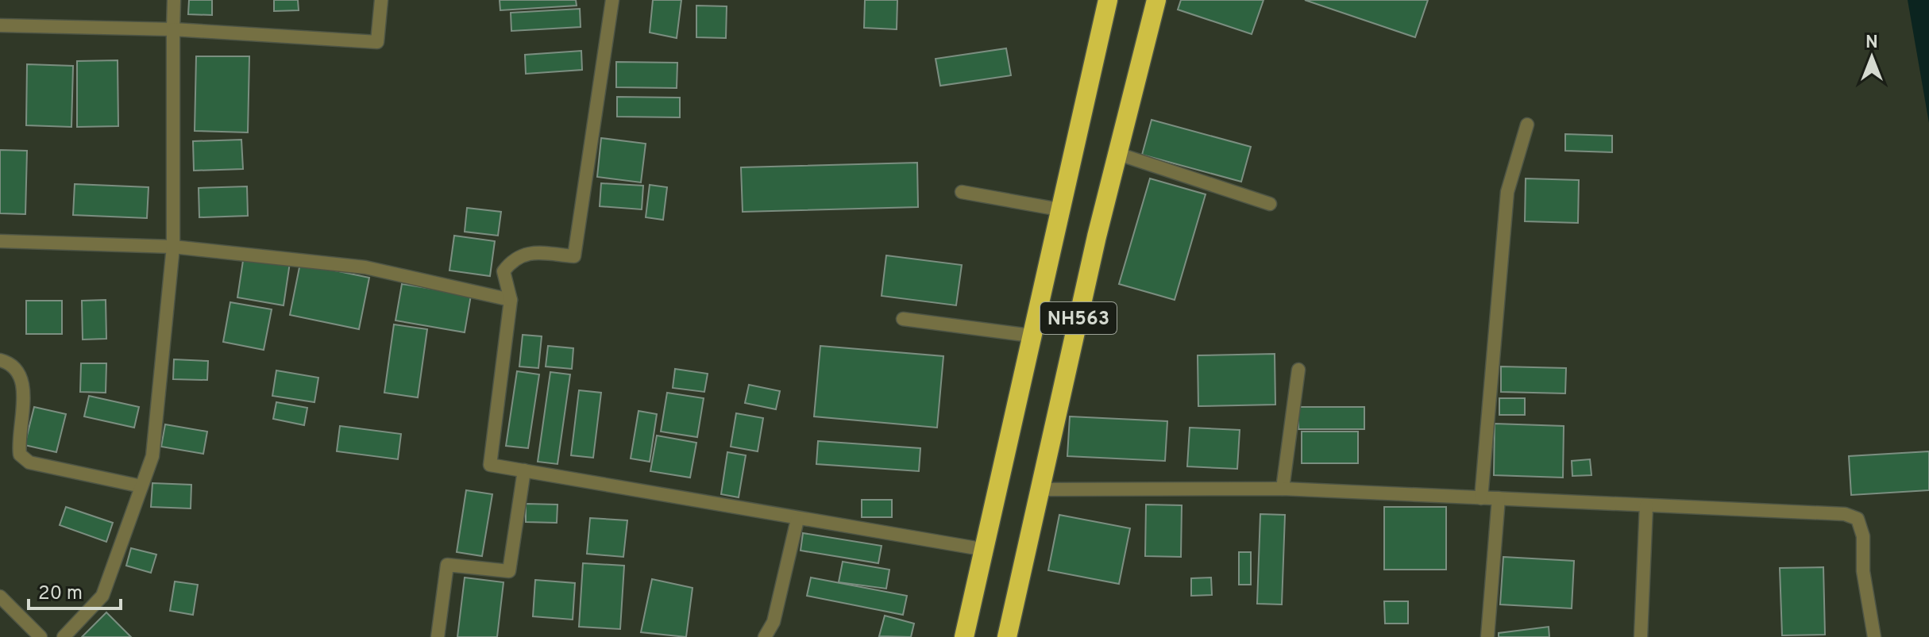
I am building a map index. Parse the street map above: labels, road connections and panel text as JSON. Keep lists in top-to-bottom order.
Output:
{
  "streets": {
    "highway": ["NH563"]
  },
  "scale_bar": "20 m",
  "north": "top"
}
